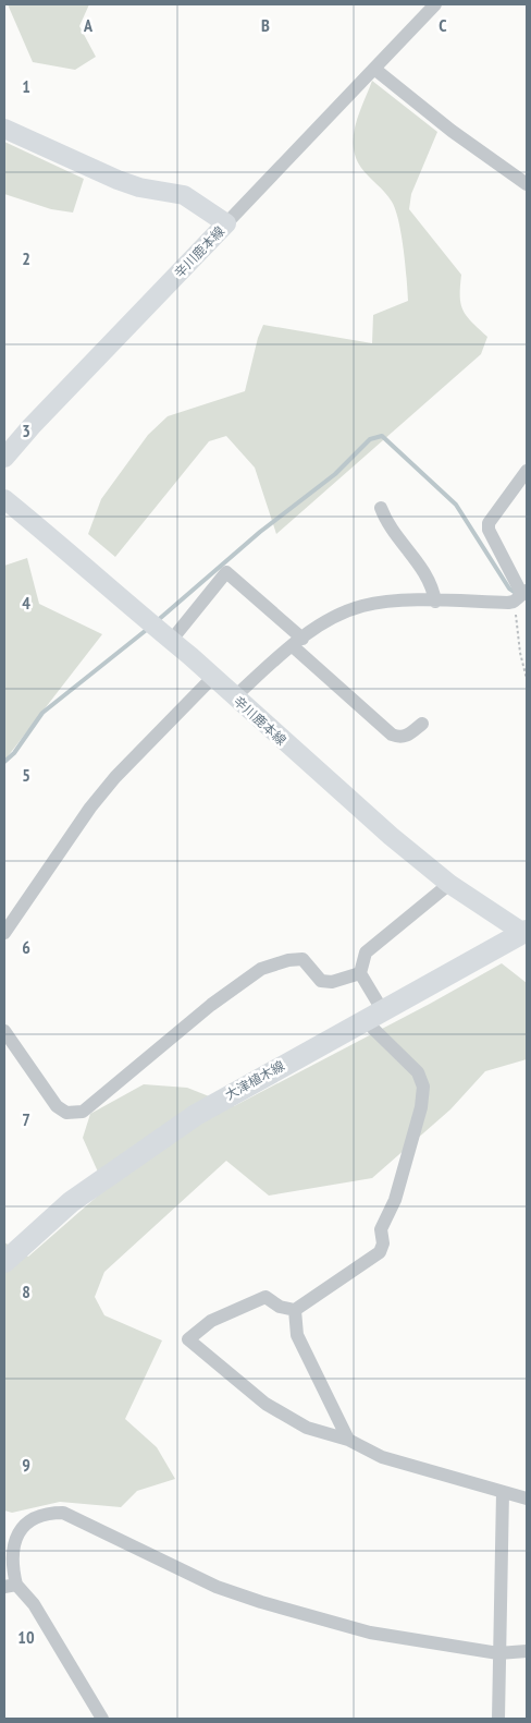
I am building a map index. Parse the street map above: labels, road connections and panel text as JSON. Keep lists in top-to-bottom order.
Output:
{
  "streets": {
    "main road": ["辛川鹿本線", "大津植木線"]
  },
  "crossings": [
    ["辛川鹿本線", "大津植木線"]
  ],
  "grid": {
    "columns": ["A", "B", "C"],
    "rows": [
      "1",
      "2",
      "3",
      "4",
      "5",
      "6",
      "7",
      "8",
      "9",
      "10"
    ]
  }
}
